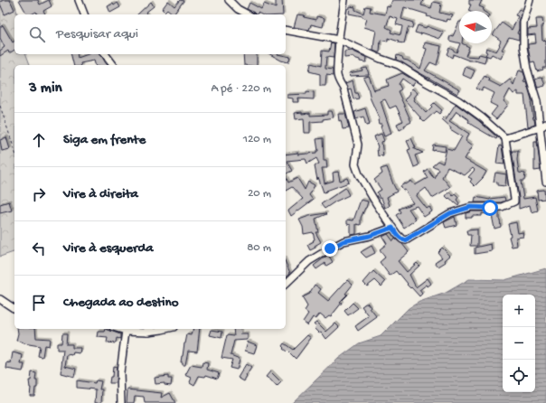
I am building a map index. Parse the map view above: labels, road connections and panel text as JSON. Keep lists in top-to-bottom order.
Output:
{
  "north": "left",
  "page": {
    "search": "Pesquisar aqui",
    "heading": ["3 min", "A pé · 220 m"],
    "list": [
      ["Siga em frente", "120 m"],
      ["Vire à direita", "20 m"],
      ["Vire à esquerda", "80 m"],
      "Chegada ao destino"
    ],
    "map_buttons": ["+", "−"]
  }
}
